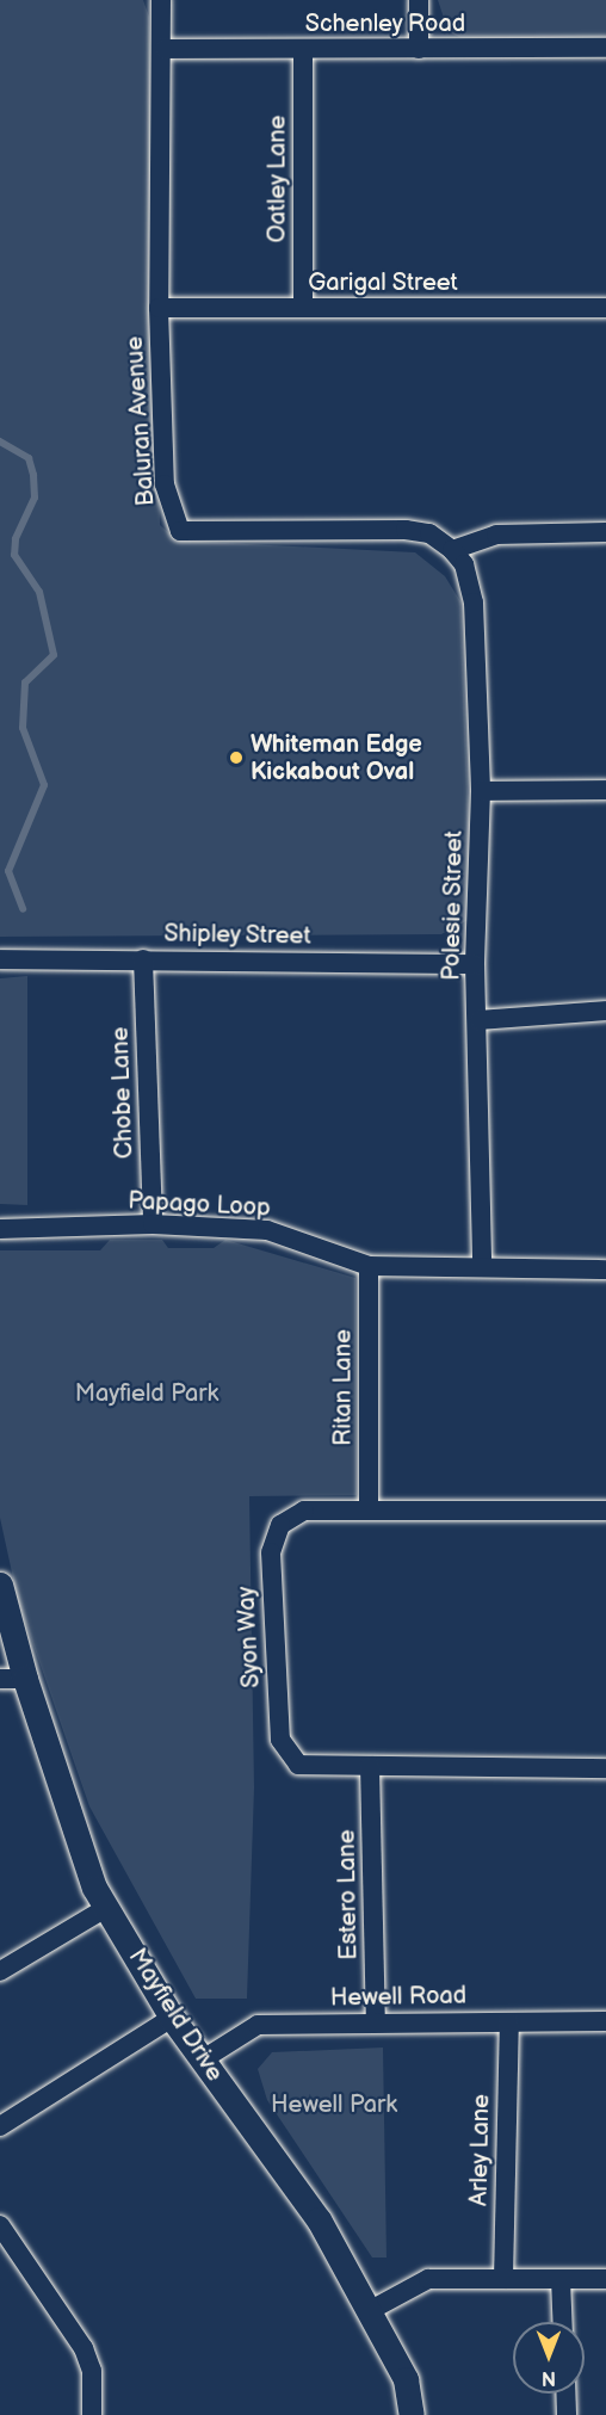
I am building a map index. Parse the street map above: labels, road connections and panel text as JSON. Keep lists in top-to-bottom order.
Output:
{
  "streets": {
    "street": [
      "Schenley Road",
      "Oatley Lane",
      "Garigal Street",
      "Baluran Avenue",
      "Polesie Street",
      "Shipley Street",
      "Chobe Lane",
      "Papago Loop",
      "Ritan Lane",
      "Syon Way",
      "Estero Lane",
      "Hewell Road",
      "Mayfield Drive",
      "Arley Lane"
    ]
  },
  "crossings": [
    ["Schenley Road", "Oatley Lane"],
    ["Schenley Road", "Baluran Avenue"],
    ["Oatley Lane", "Garigal Street"],
    ["Garigal Street", "Baluran Avenue"],
    ["Baluran Avenue", "Polesie Street"],
    ["Polesie Street", "Shipley Street"],
    ["Polesie Street", "Papago Loop"],
    ["Shipley Street", "Chobe Lane"],
    ["Chobe Lane", "Papago Loop"],
    ["Papago Loop", "Ritan Lane"],
    ["Ritan Lane", "Syon Way"],
    ["Syon Way", "Estero Lane"],
    ["Estero Lane", "Hewell Road"],
    ["Hewell Road", "Mayfield Drive"],
    ["Hewell Road", "Arley Lane"]
  ],
  "parks": ["Mayfield Park", "Hewell Park"],
  "places": ["Whiteman Edge Kickabout Oval"],
  "north": "bottom"
}
